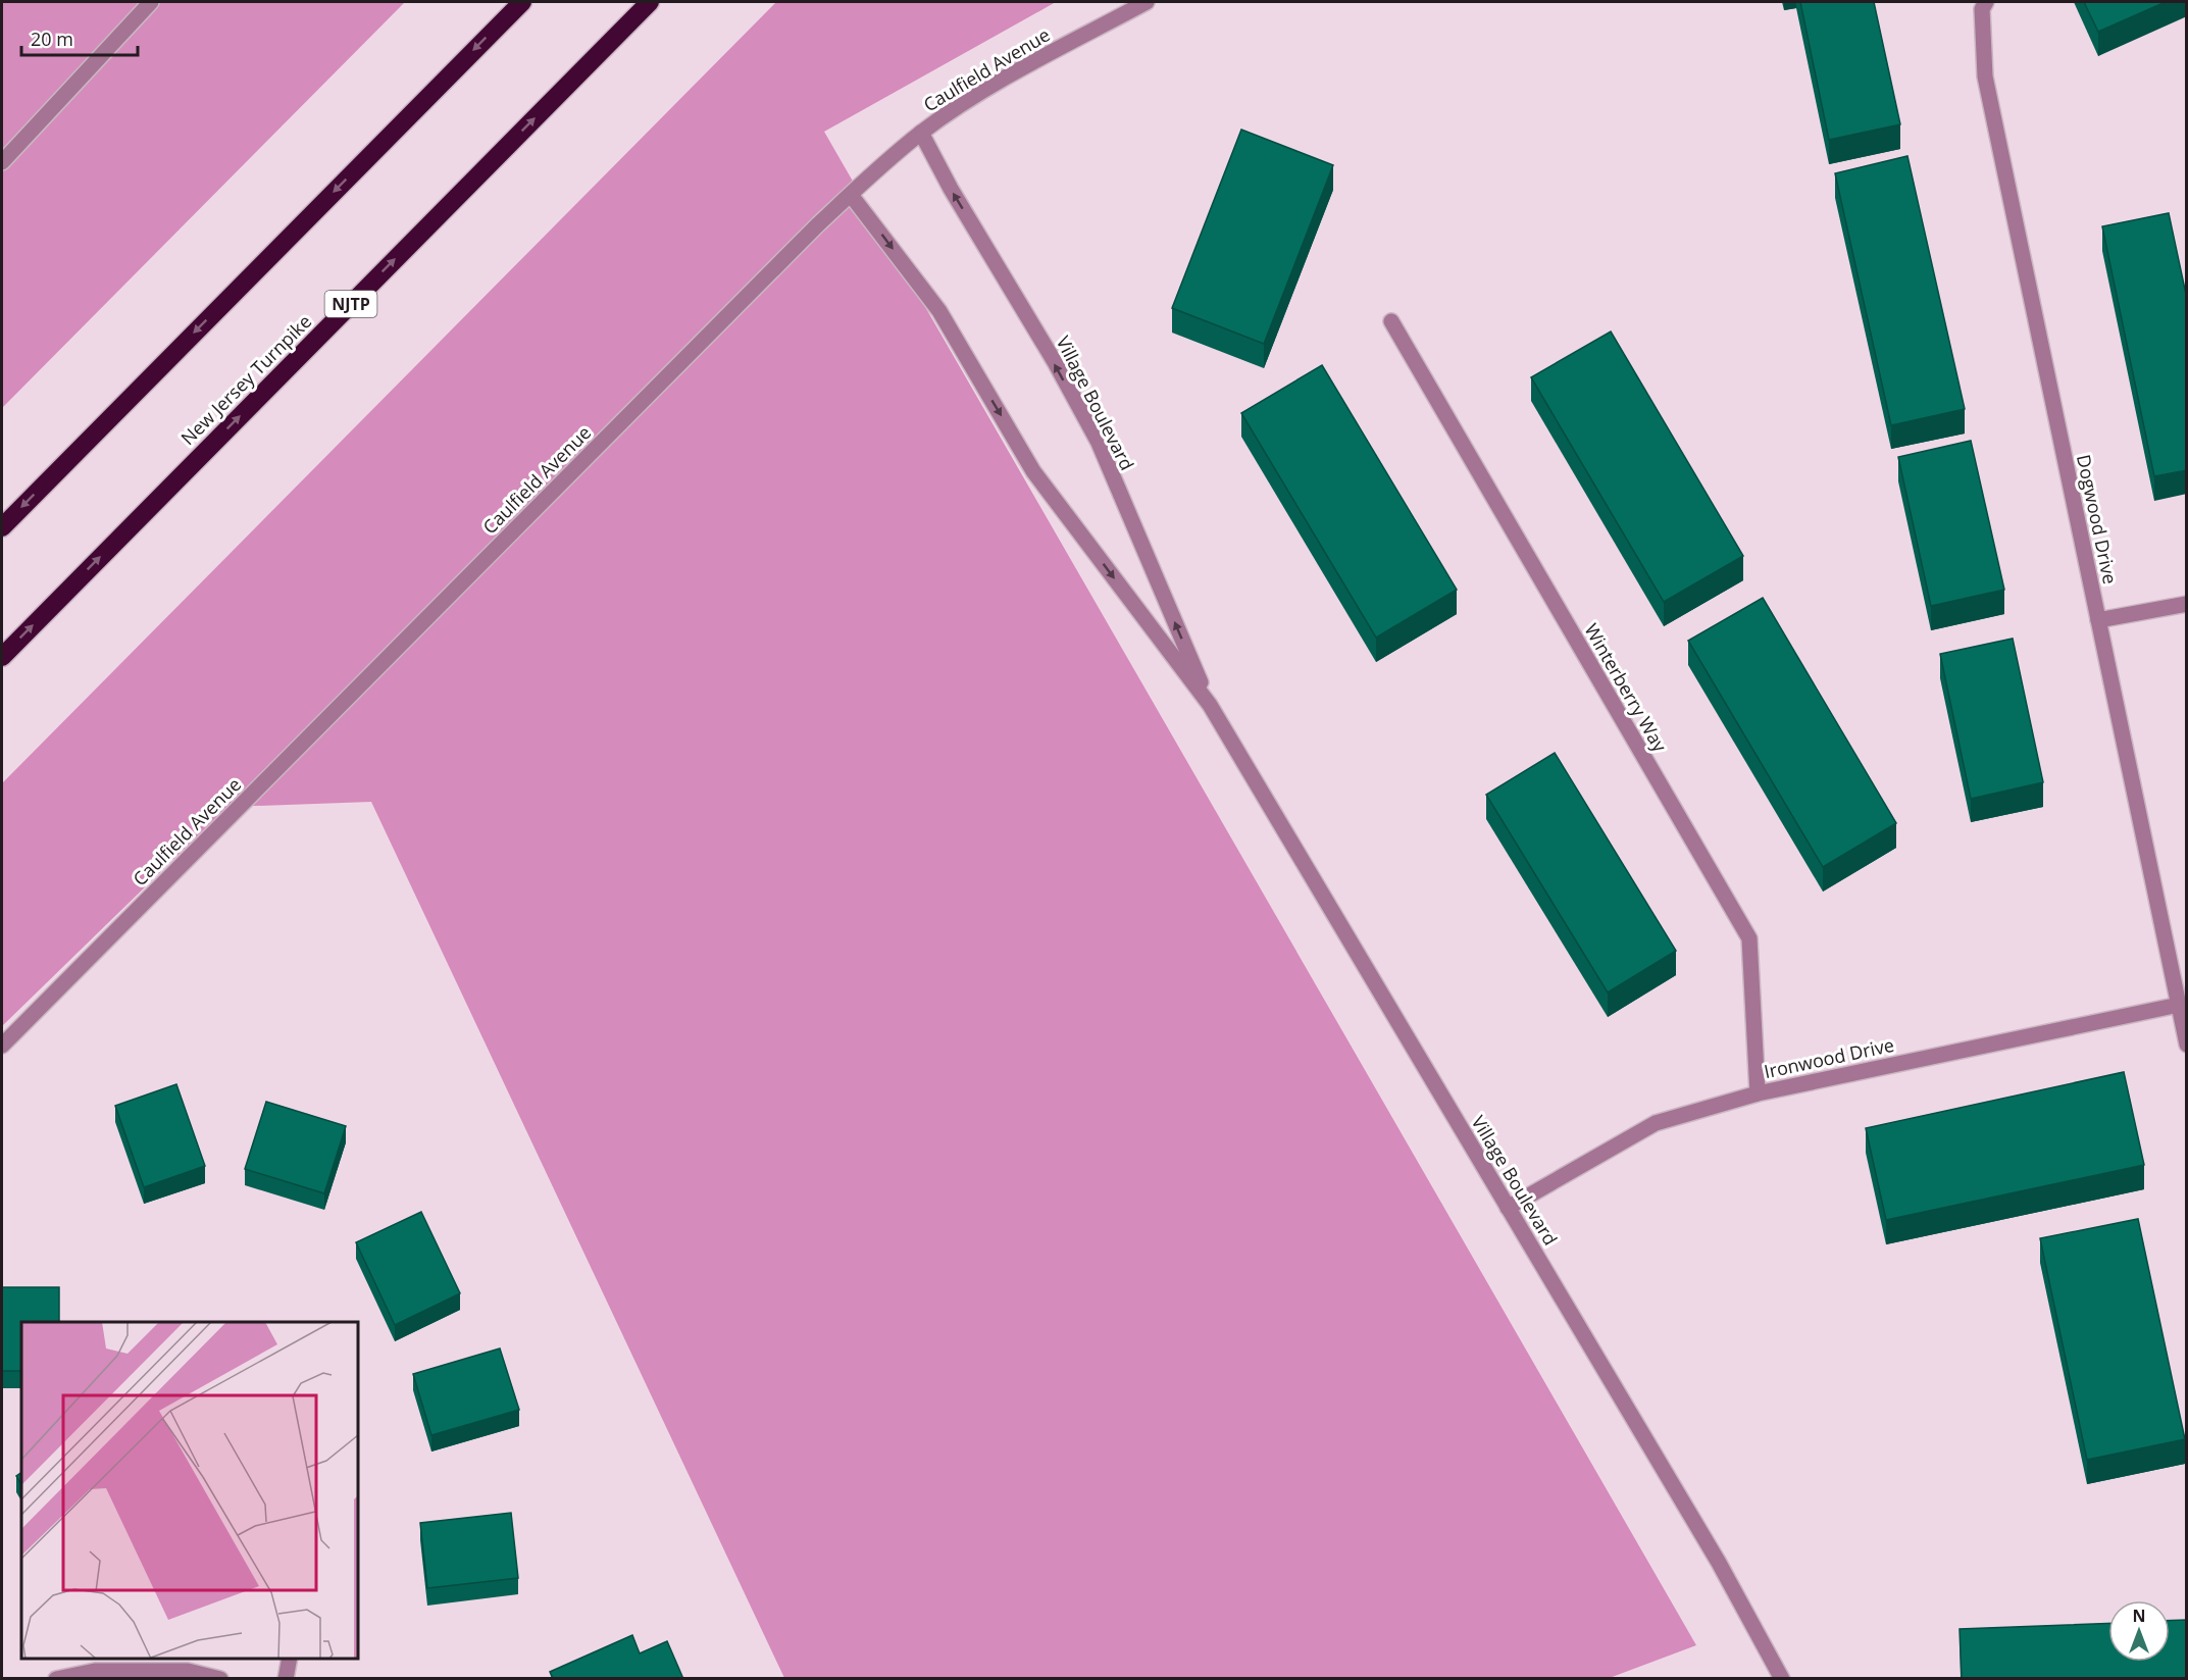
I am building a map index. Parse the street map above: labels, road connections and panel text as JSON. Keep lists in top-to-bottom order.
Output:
{
  "streets": {
    "highway": ["NJTP", "New Jersey Turnpike"],
    "street": [
      "Caulfield Avenue",
      "Village Boulevard",
      "Dogwood Drive",
      "Winterberry Way",
      "Ironwood Drive"
    ]
  },
  "crossings": [
    ["Caulfield Avenue", "Village Boulevard"],
    ["Village Boulevard", "Ironwood Drive"],
    ["Dogwood Drive", "Ironwood Drive"],
    ["Winterberry Way", "Ironwood Drive"]
  ],
  "scale_bar": "20 m",
  "north": "top"
}
